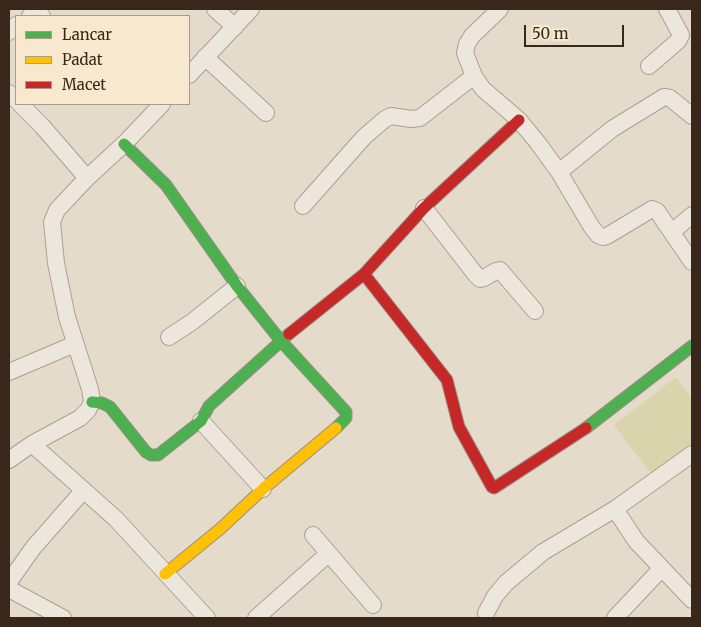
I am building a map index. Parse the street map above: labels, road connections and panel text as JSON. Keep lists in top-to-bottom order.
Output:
{
  "legend": ["Lancar", "Padat", "Macet"],
  "scale_bar": "50 m"
}
